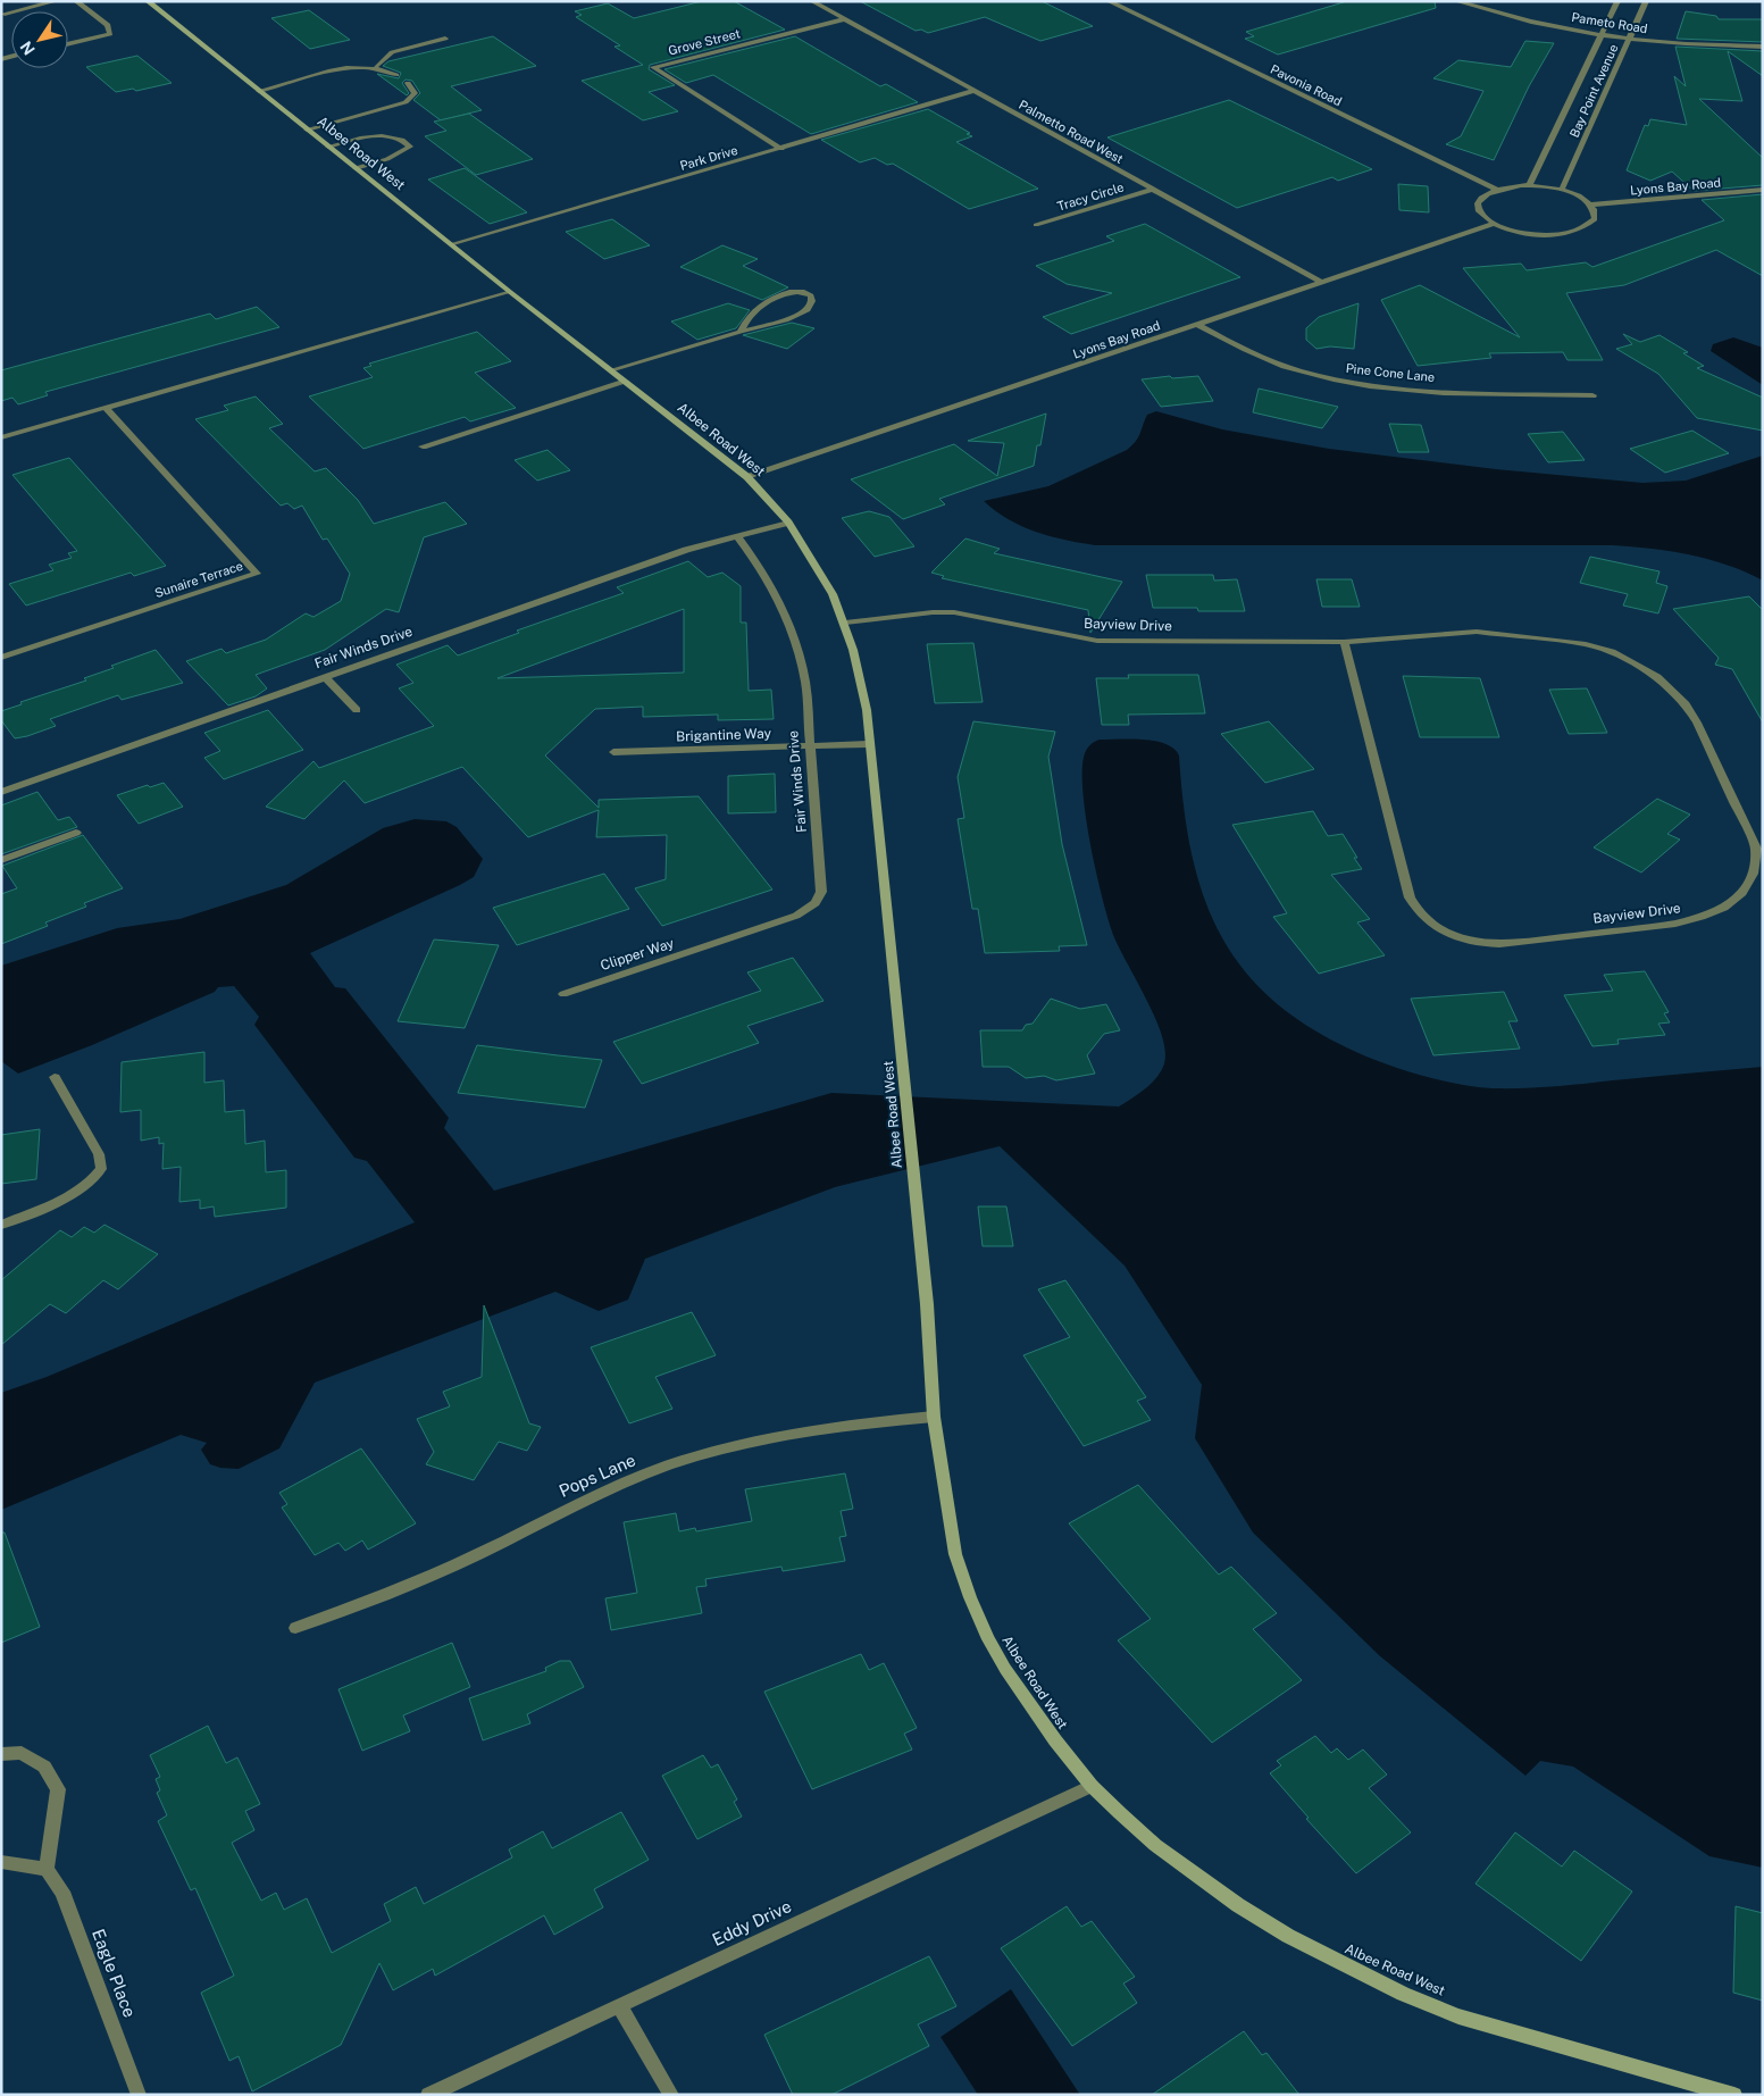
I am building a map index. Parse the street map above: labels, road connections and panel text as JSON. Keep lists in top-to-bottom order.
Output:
{
  "streets": {
    "street": [
      "Pameto Road",
      "Grove Street",
      "Pavonia Road",
      "Bay Point Avenue",
      "Palmetto Road West",
      "Albee Road West",
      "Park Drive",
      "Lyons Bay Road",
      "Tracy Circle",
      "Pine Cone Lane",
      "Sunaire Terrace",
      "Bayview Drive",
      "Fair Winds Drive",
      "Brigantine Way",
      "Clipper Way",
      "Pops Lane",
      "Eddy Drive",
      "Eagle Place"
    ]
  },
  "crossings": [
    ["Pameto Road", "Bay Point Avenue"],
    ["Grove Street", "Palmetto Road West"],
    ["Grove Street", "Park Drive"],
    ["Palmetto Road West", "Park Drive"],
    ["Palmetto Road West", "Lyons Bay Road"],
    ["Palmetto Road West", "Tracy Circle"],
    ["Albee Road West", "Park Drive"],
    ["Albee Road West", "Lyons Bay Road"],
    ["Albee Road West", "Bayview Drive"],
    ["Albee Road West", "Fair Winds Drive"],
    ["Albee Road West", "Brigantine Way"],
    ["Albee Road West", "Pops Lane"],
    ["Albee Road West", "Eddy Drive"],
    ["Lyons Bay Road", "Pine Cone Lane"],
    ["Fair Winds Drive", "Brigantine Way"],
    ["Fair Winds Drive", "Clipper Way"]
  ],
  "north": "bottom left"
}
